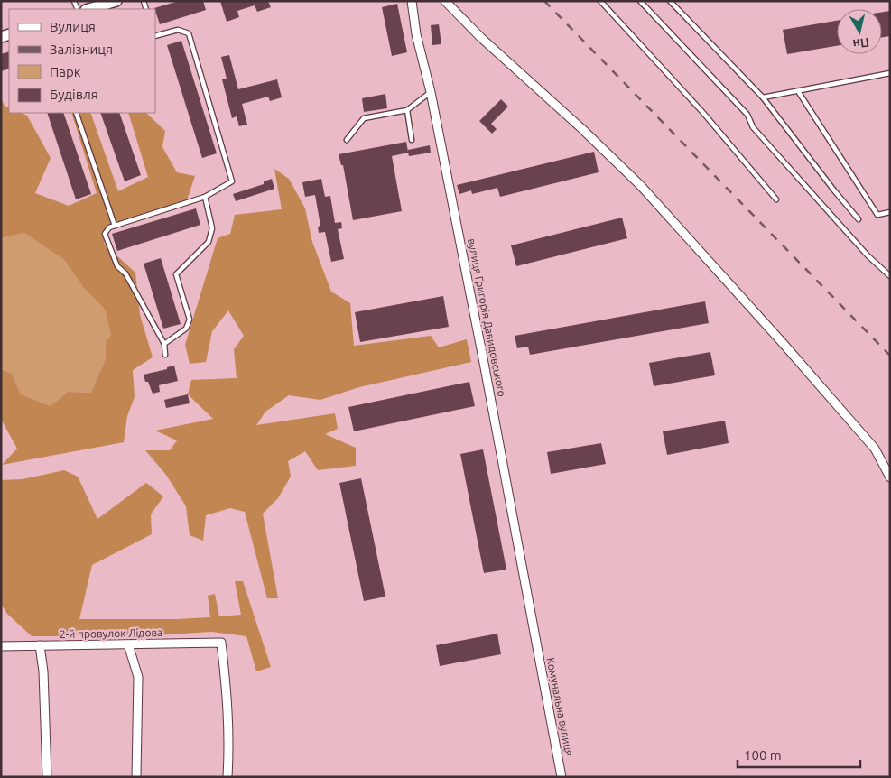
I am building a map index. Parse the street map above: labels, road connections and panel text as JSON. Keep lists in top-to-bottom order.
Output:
{
  "streets": {
    "street": ["вулиця Григорія Давидовського", "2-й провулок Лідова", "Комунальна вулиця"]
  },
  "crossings": [
    ["вулиця Григорія Давидовського", "Комунальна вулиця"]
  ],
  "legend": [
    "Вулиця",
    "Залізниця",
    "Парк",
    "Будівля"
  ],
  "scale_bar": "100 m",
  "north": "bottom"
}
